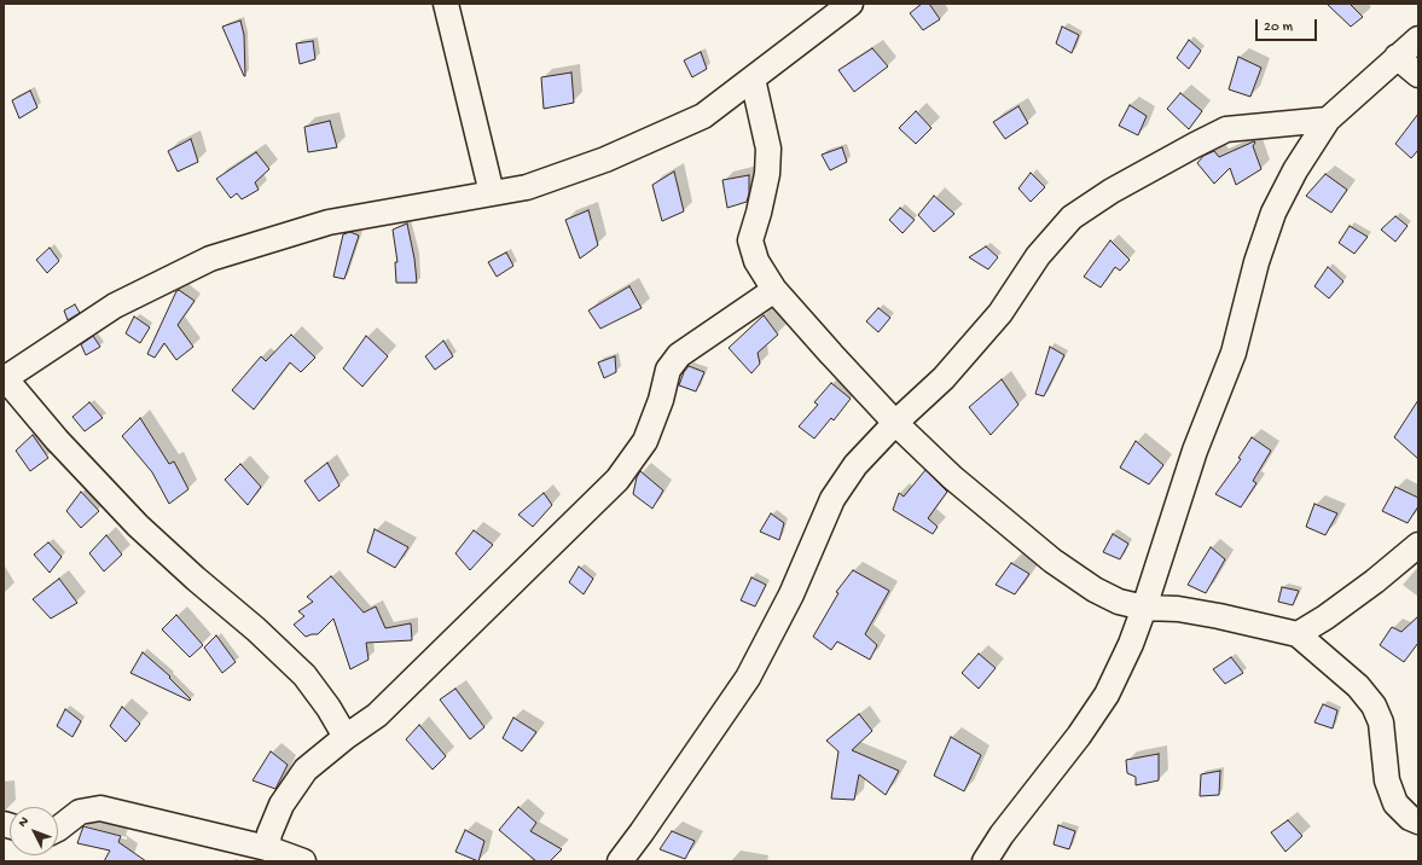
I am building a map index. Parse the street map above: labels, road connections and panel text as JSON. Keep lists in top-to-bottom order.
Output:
{
  "scale_bar": "20 m",
  "north": "top left"
}
